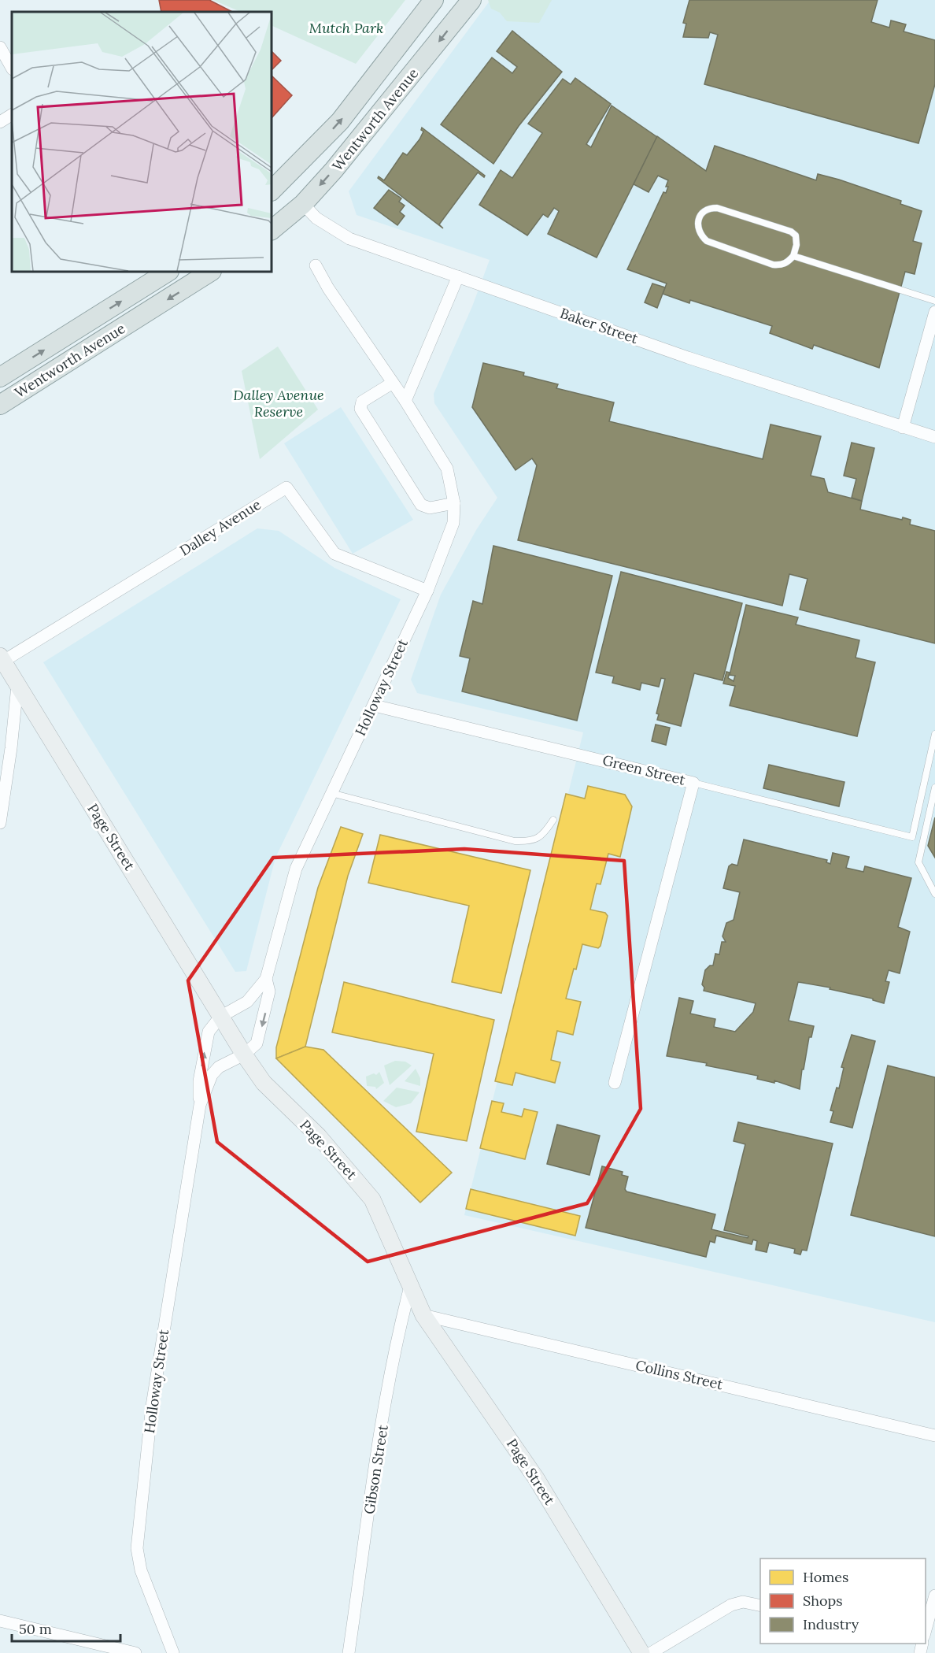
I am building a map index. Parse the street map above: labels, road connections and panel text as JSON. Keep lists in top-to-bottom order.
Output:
{
  "streets": {
    "main road": ["Wentworth Avenue", "Baker Street", "Page Street"],
    "street": [
      "Dalley Avenue",
      "Holloway Street",
      "Green Street",
      "Collins Street",
      "Gibson Street"
    ]
  },
  "crossings": [
    ["Wentworth Avenue", "Baker Street"],
    ["Dalley Avenue", "Holloway Street"],
    ["Dalley Avenue", "Page Street"],
    ["Holloway Street", "Green Street"],
    ["Holloway Street", "Page Street"],
    ["Page Street", "Collins Street"],
    ["Page Street", "Gibson Street"]
  ],
  "parks": ["Mutch Park", "Dalley Avenue Reserve"],
  "legend": ["Homes", "Shops", "Industry"],
  "scale_bar": "50 m"
}
